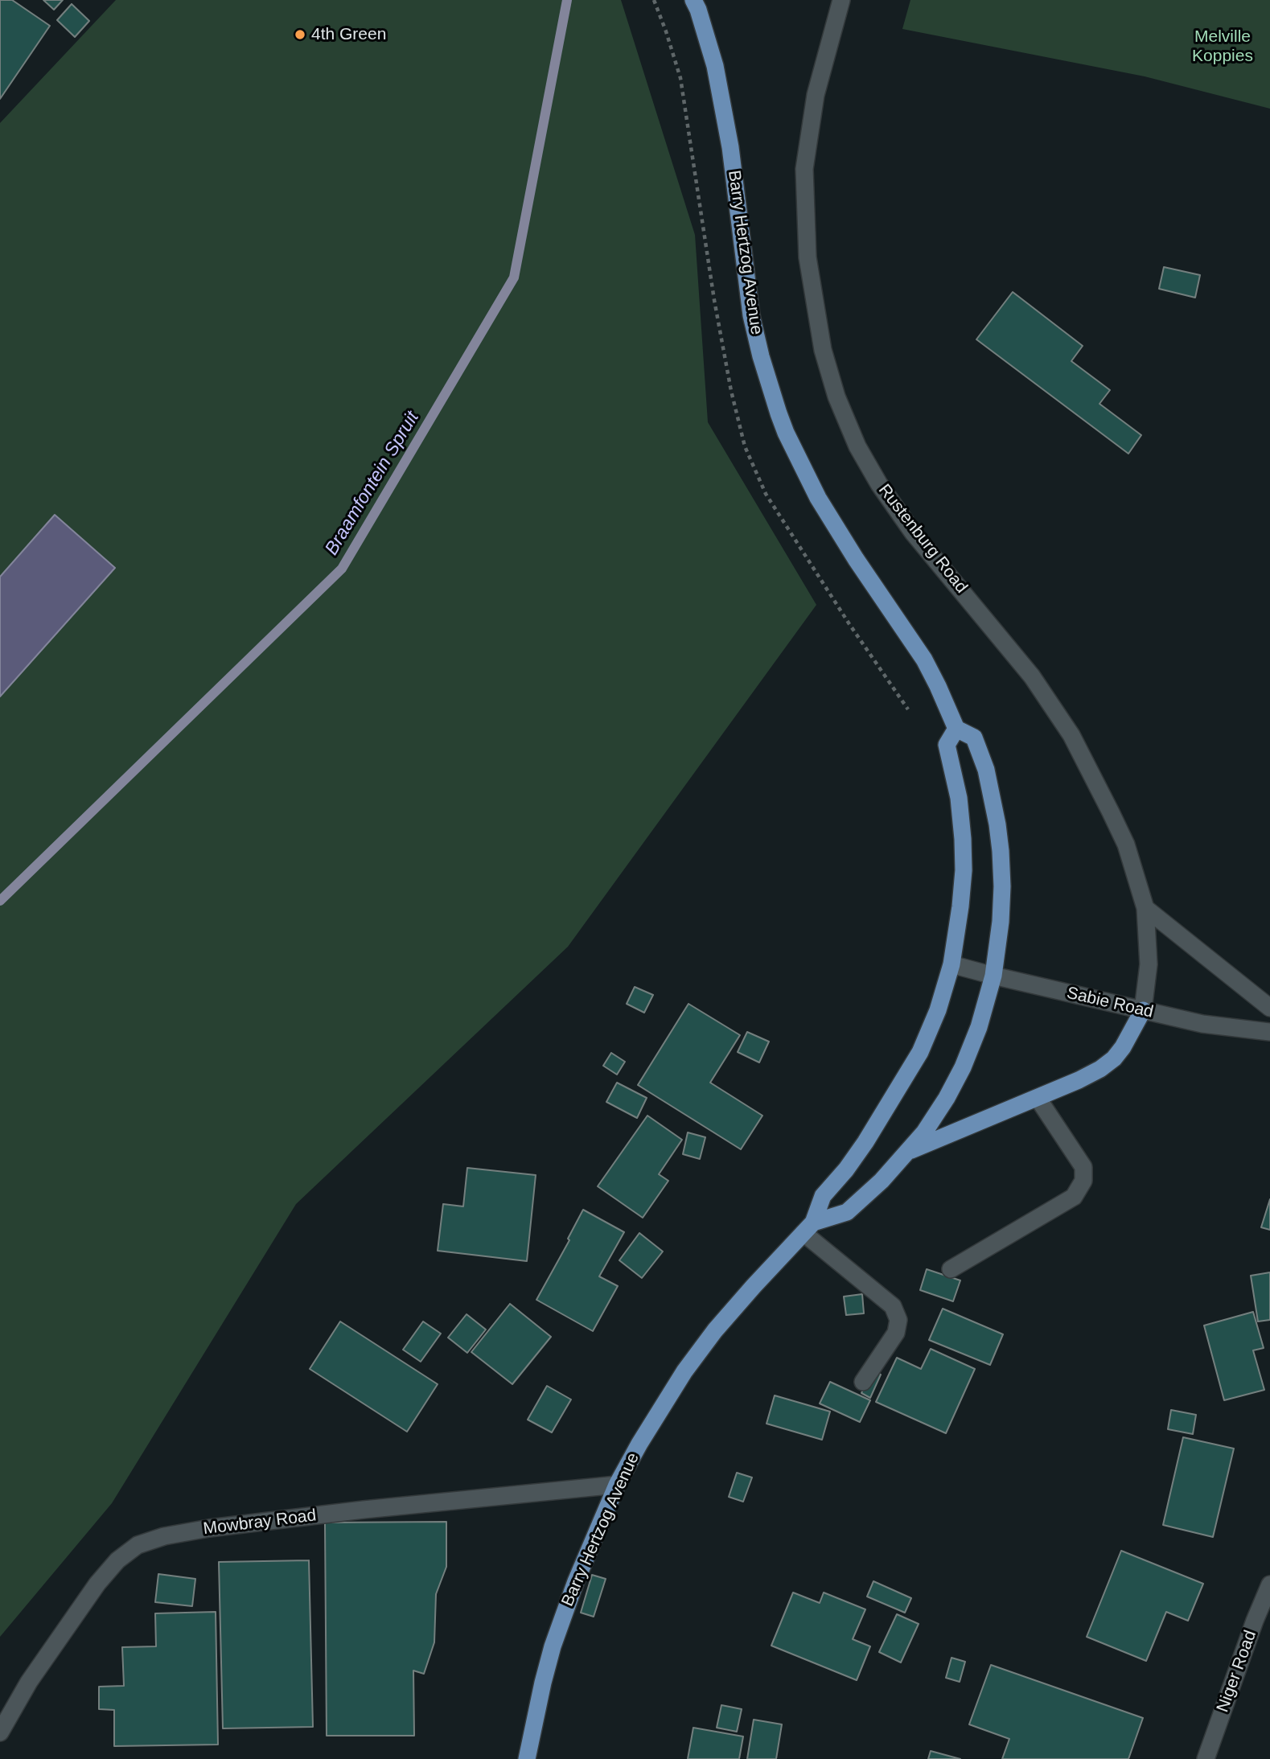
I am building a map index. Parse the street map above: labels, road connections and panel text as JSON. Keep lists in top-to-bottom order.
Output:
{
  "streets": {
    "main road": ["Barry Hertzog Avenue"],
    "street": [
      "Rustenburg Road",
      "Sabie Road",
      "Mowbray Road",
      "Niger Road"
    ]
  },
  "crossings": [
    ["Barry Hertzog Avenue", "Sabie Road"],
    ["Barry Hertzog Avenue", "Mowbray Road"],
    ["Rustenburg Road", "Sabie Road"]
  ],
  "water": ["Braamfontein Spruit"],
  "parks": ["Melville Koppies"],
  "places": ["4th Green"]
}
